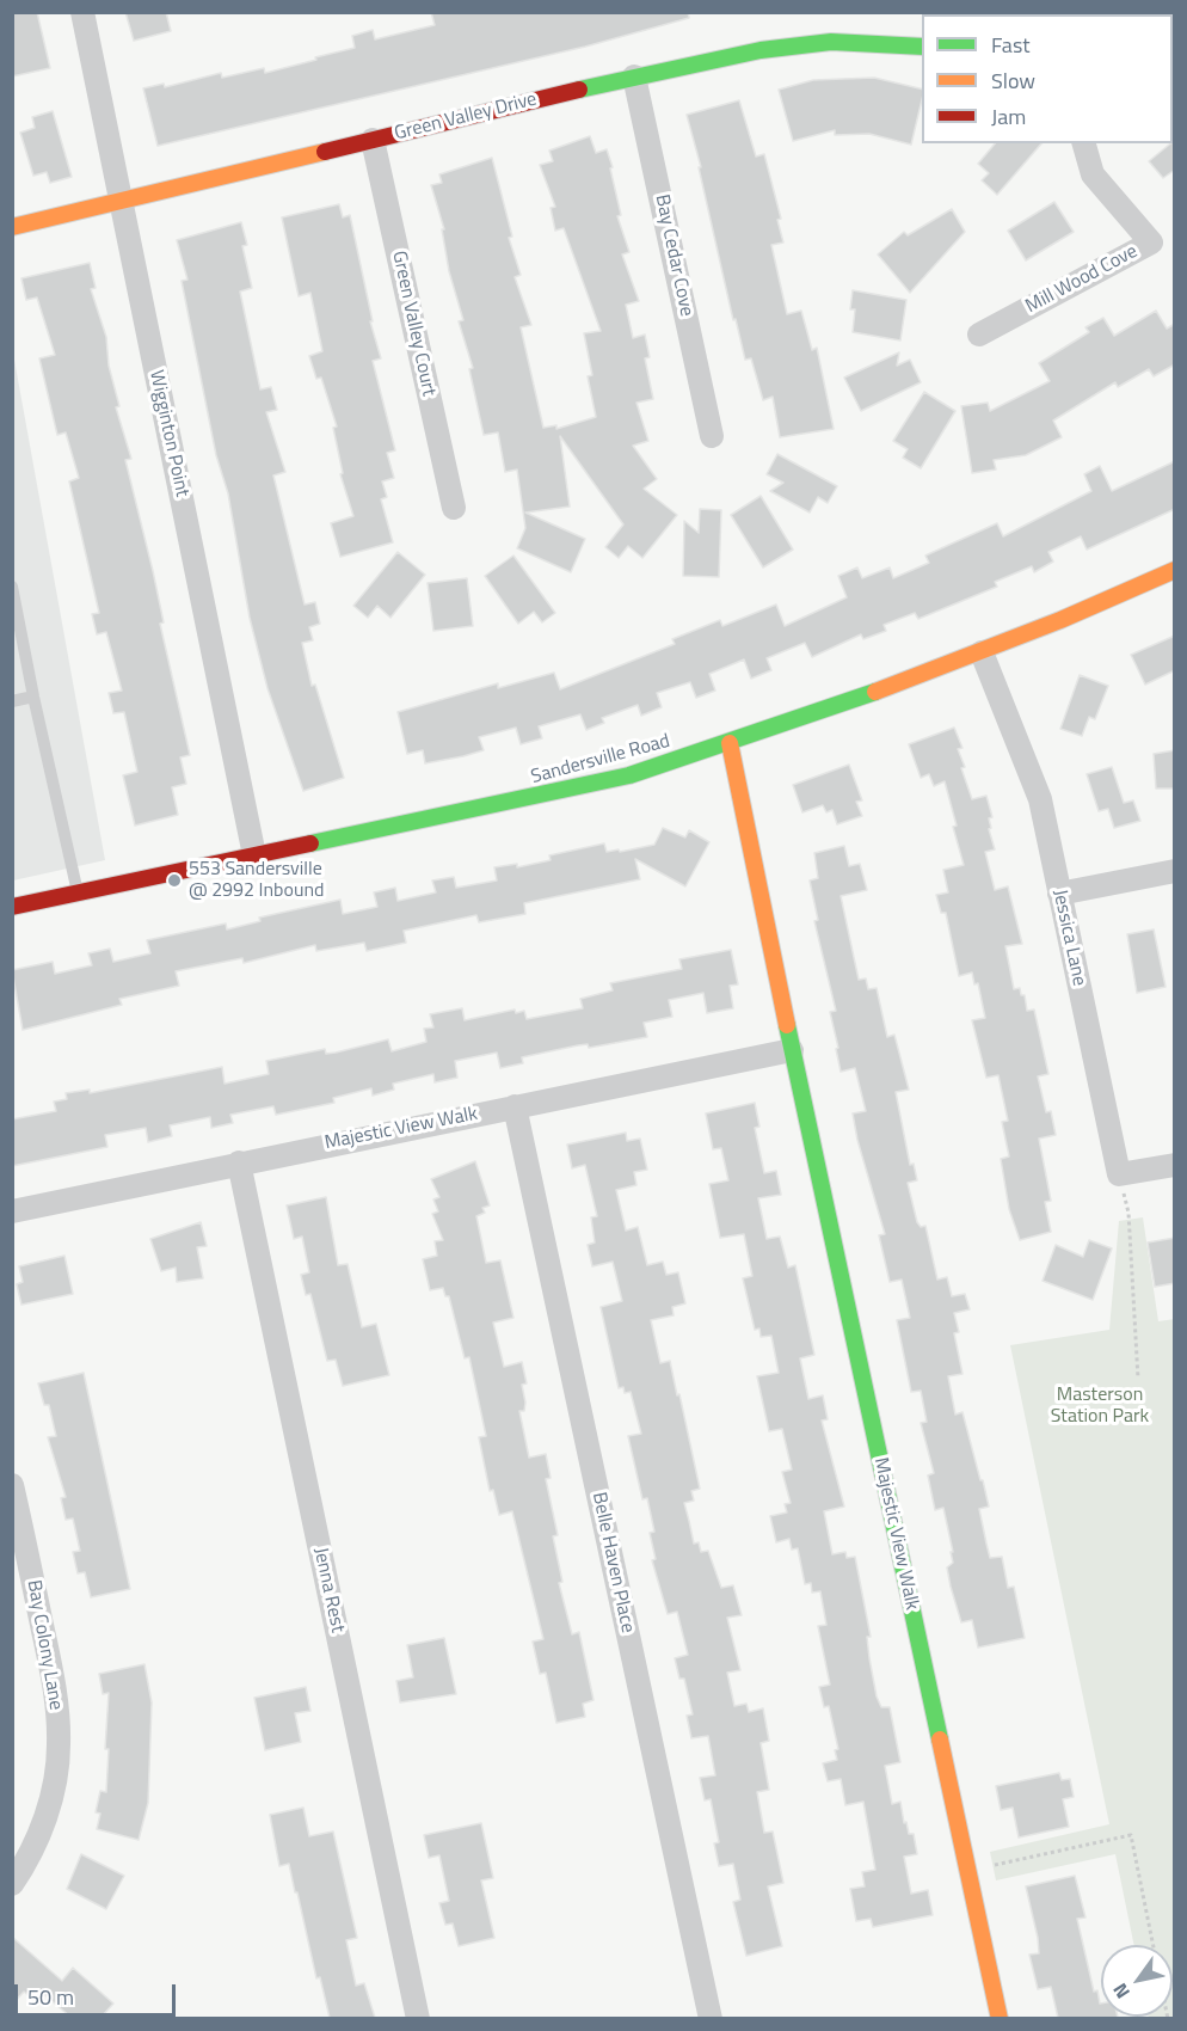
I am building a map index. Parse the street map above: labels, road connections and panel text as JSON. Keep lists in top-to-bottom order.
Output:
{
  "streets": {
    "street": [
      "Green Valley Drive",
      "Bay Cedar Cove",
      "Mill Wood Cove",
      "Green Valley Court",
      "Wigginton Point",
      "Sandersville Road",
      "Jessica Lane",
      "Majestic View Walk",
      "Belle Haven Place",
      "Jenna Rest",
      "Bay Colony Lane"
    ]
  },
  "crossings": [
    ["Green Valley Drive", "Bay Cedar Cove"],
    ["Green Valley Drive", "Green Valley Court"],
    ["Green Valley Drive", "Wigginton Point"],
    ["Wigginton Point", "Sandersville Road"],
    ["Sandersville Road", "Jessica Lane"],
    ["Sandersville Road", "Majestic View Walk"],
    ["Majestic View Walk", "Belle Haven Place"],
    ["Majestic View Walk", "Jenna Rest"]
  ],
  "parks": ["Masterson Station Park"],
  "places": ["553 Sandersville @ 2992 Inbound"],
  "legend": ["Fast", "Slow", "Jam"],
  "scale_bar": "50 m",
  "north": "bottom left"
}
